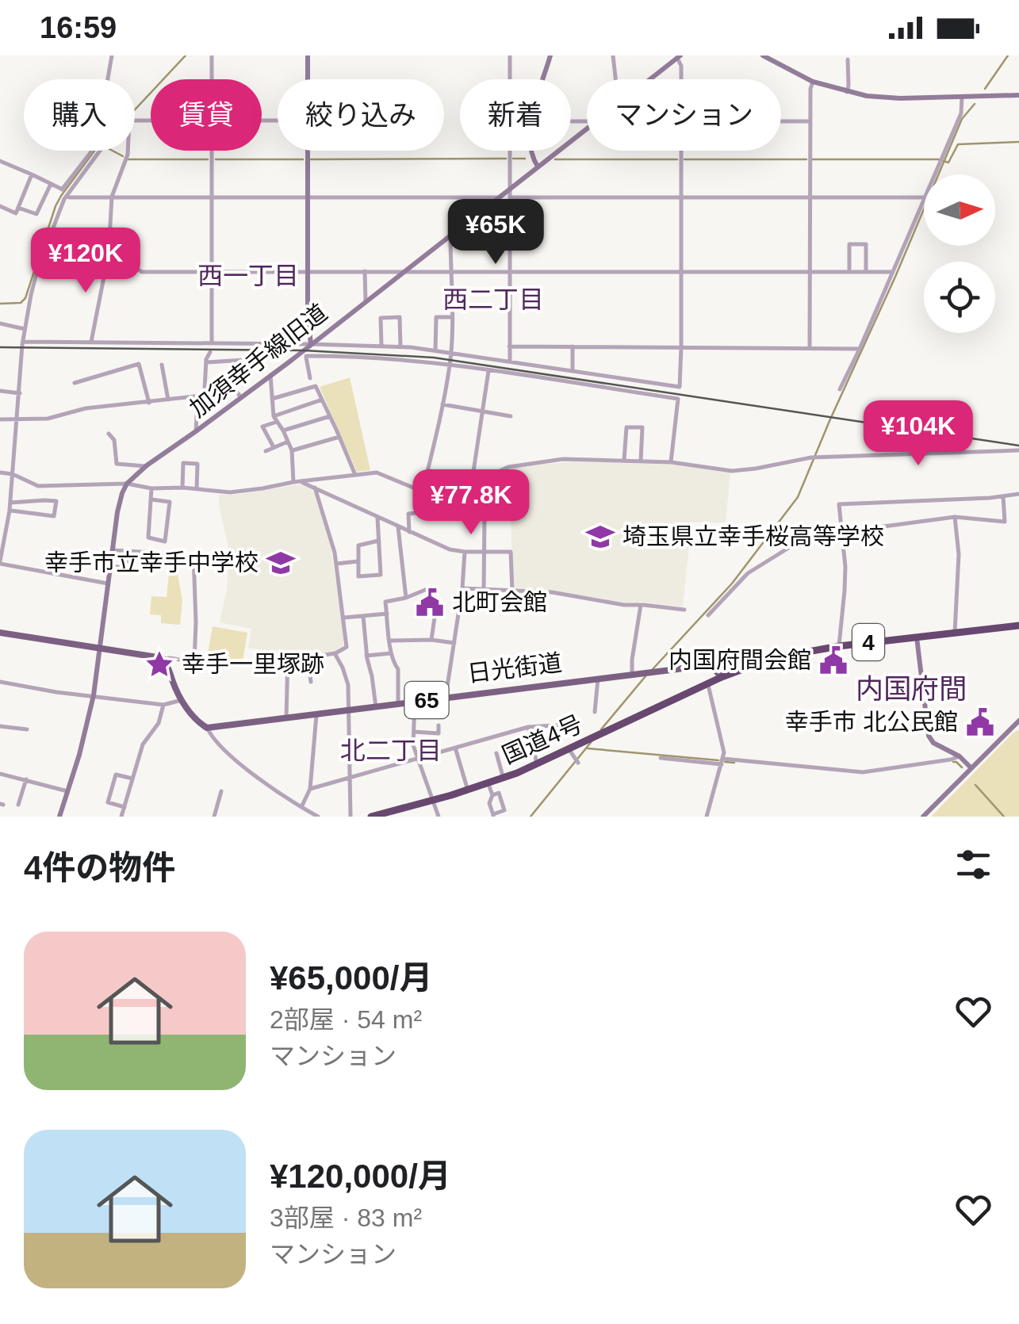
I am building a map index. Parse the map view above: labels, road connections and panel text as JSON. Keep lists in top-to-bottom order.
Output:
{
  "streets": {
    "highway": ["4", "国道4号"],
    "main road": ["日光街道", "65"],
    "street": ["加須幸手線旧道"]
  },
  "crossings": [
    ["4", "日光街道"],
    ["4", "国道4号"],
    ["日光街道", "国道4号"]
  ],
  "districts": [
    "西一丁目",
    "西二丁目",
    "内国府間",
    "北二丁目"
  ],
  "places": {
    "school or university": ["埼玉県立幸手桜高等学校", "幸手市立幸手中学校"],
    "public building": ["北町会館", "内国府間会館", "幸手市 北公民館"],
    "place": ["幸手一里塚跡"]
  },
  "north": "right",
  "page": {
    "status": "16:59",
    "chip": [
      "購入",
      "賃貸",
      "絞り込み",
      "新着",
      "マンション"
    ],
    "price": [
      "¥65K",
      "¥120K",
      "¥104K",
      "¥77.8K"
    ],
    "heading": "4件の物件",
    "list": [
      {
        "name": "¥65,000/月",
        "note": "2部屋 · 54 m² · マンション"
      },
      {
        "name": "¥120,000/月",
        "note": "3部屋 · 83 m² · マンション"
      }
    ]
  }
}
